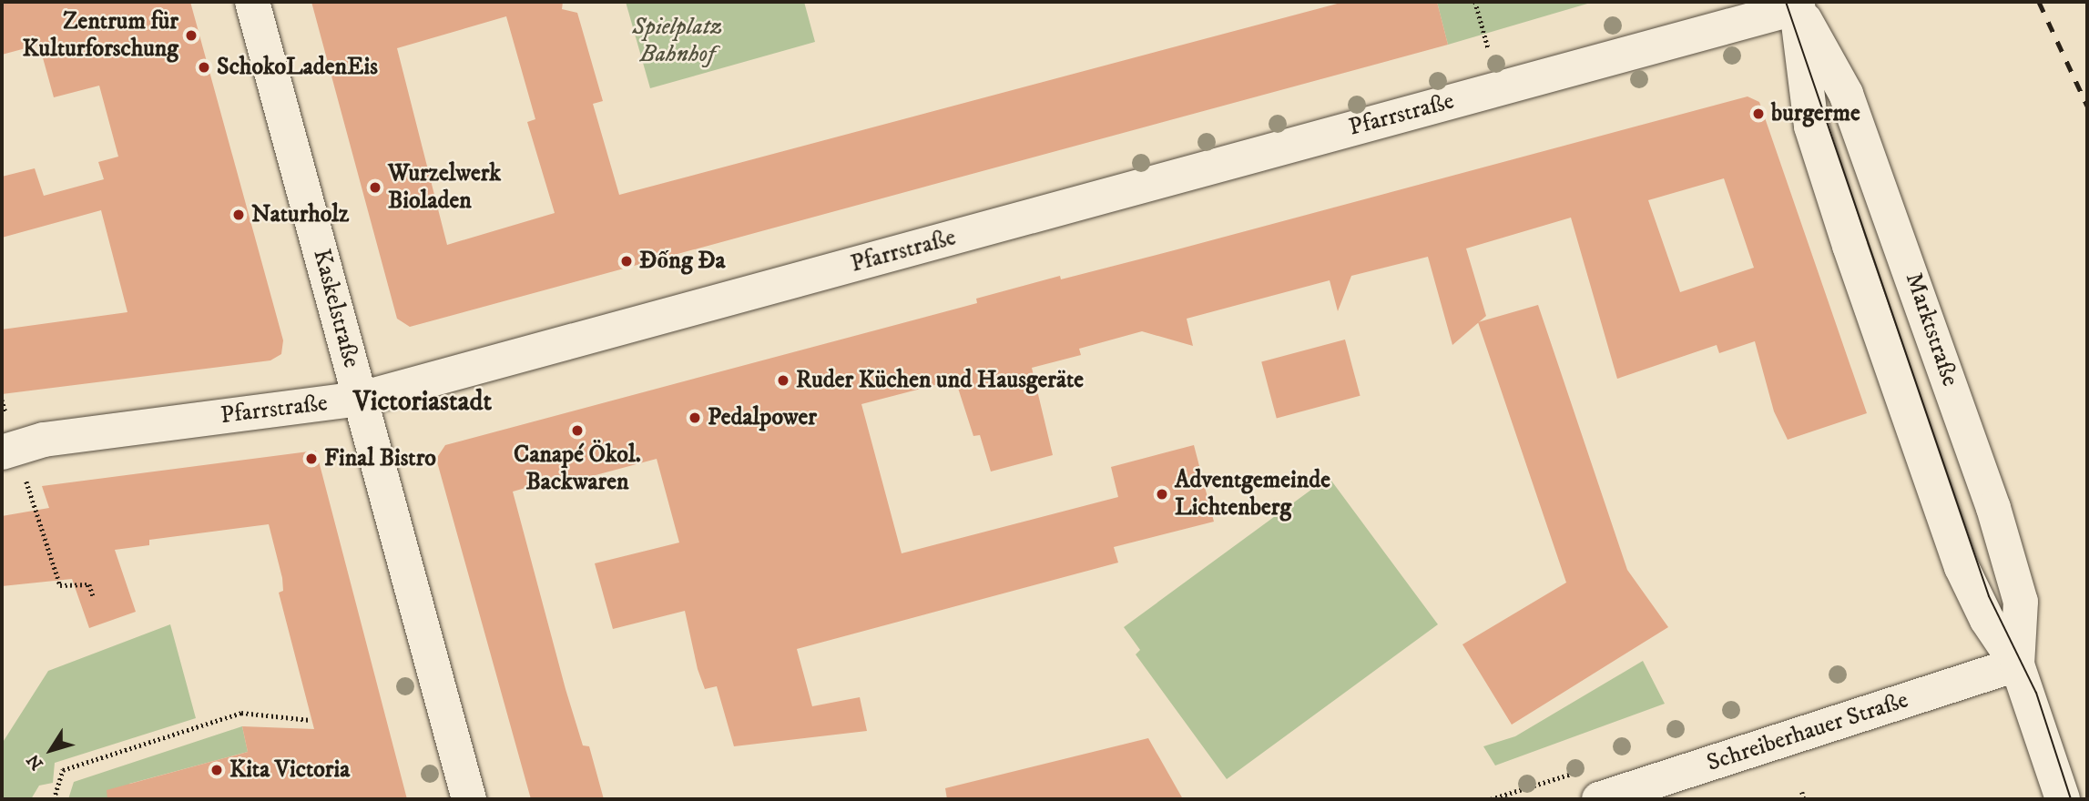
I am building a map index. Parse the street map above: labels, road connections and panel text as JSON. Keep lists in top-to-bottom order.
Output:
{
  "streets": {
    "street": [
      "Pfarrstraße",
      "Kaskelstraße",
      "Marktstraße",
      "Schreiberhauer Straße"
    ]
  },
  "crossings": [
    ["Pfarrstraße", "Kaskelstraße"],
    ["Pfarrstraße", "Marktstraße"],
    ["Marktstraße", "Schreiberhauer Straße"]
  ],
  "districts": ["Victoriastadt"],
  "parks": ["Spielplatz Bahnhof"],
  "places": [
    "Zentrum für Kulturforschung",
    "SchokoLadenEis",
    "burgerme",
    "Wurzelwerk Bioladen",
    "Naturholz",
    "Đống Đa",
    "Ruder Küchen und Hausgeräte",
    "Pedalpower",
    "Canapé Ökol. Backwaren",
    "Final Bistro",
    "Adventgemeinde Lichtenberg",
    "Kita Victoria"
  ],
  "north": "bottom left"
}
